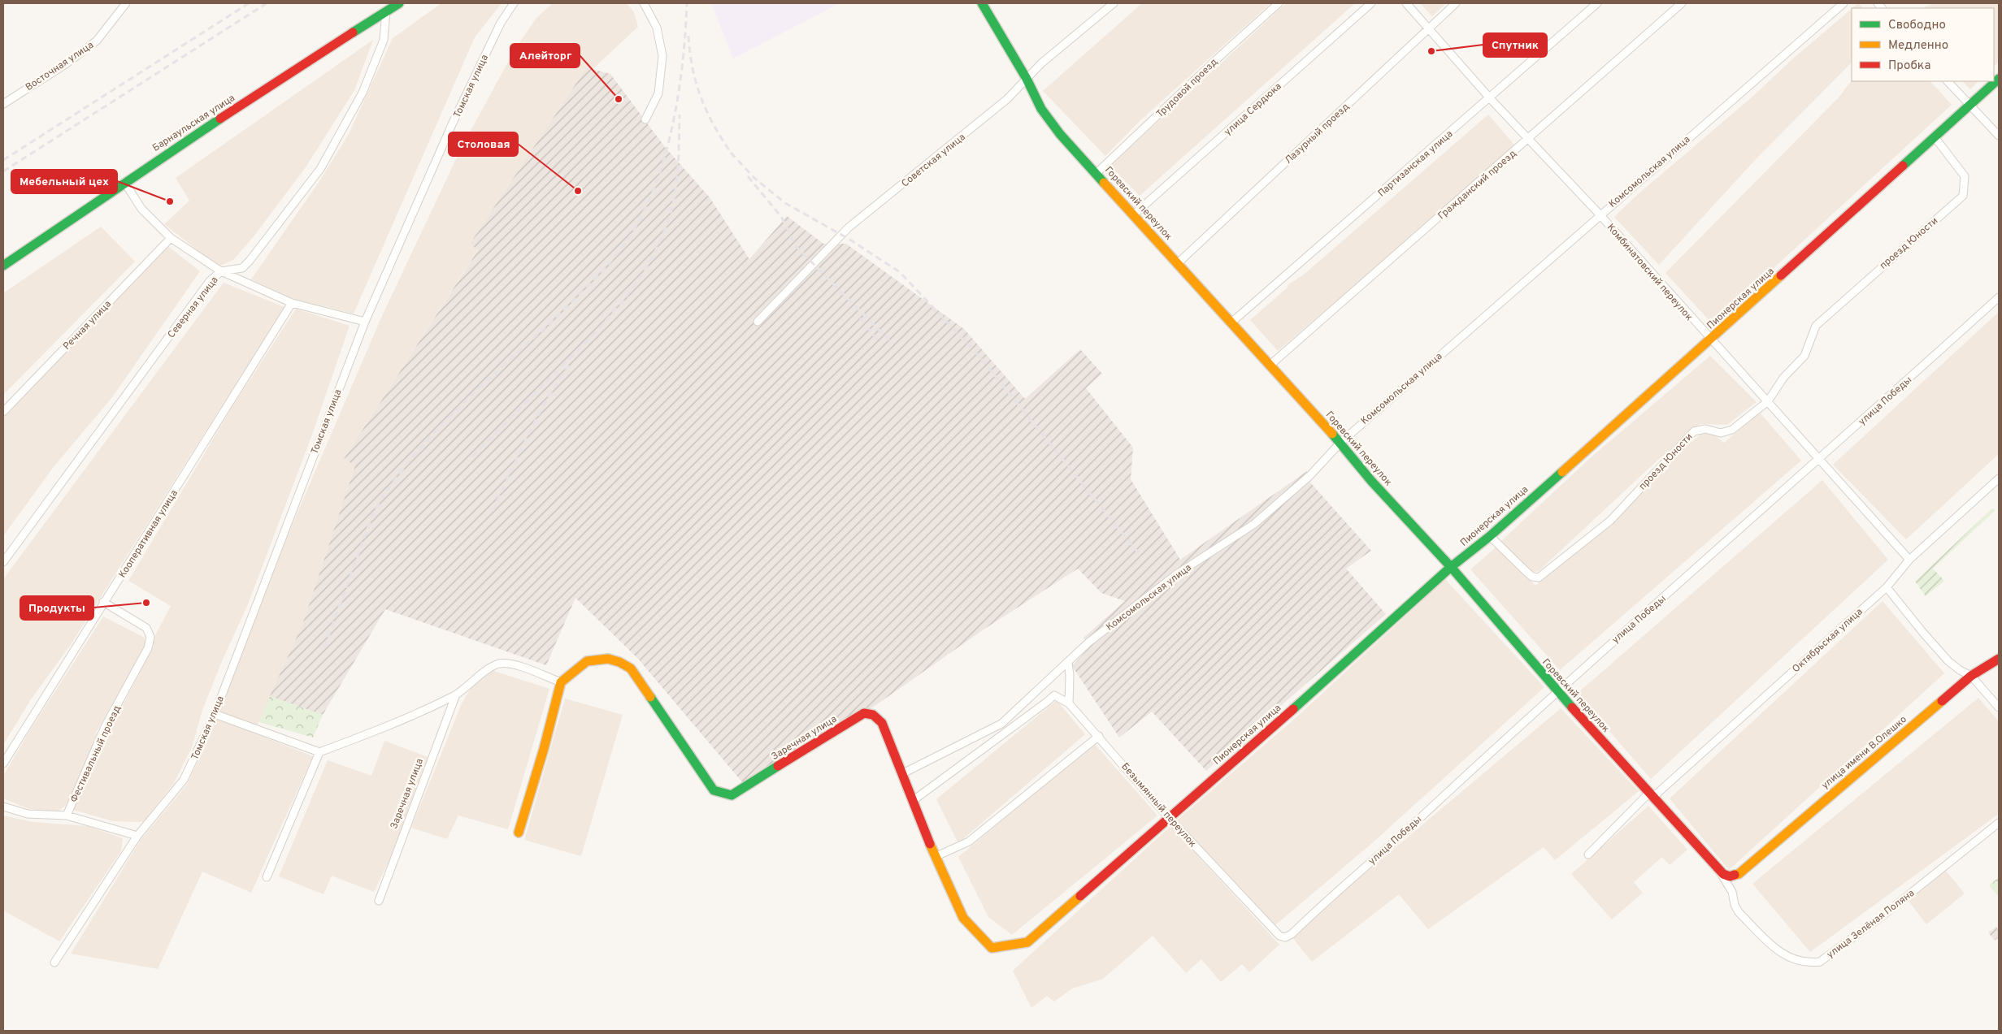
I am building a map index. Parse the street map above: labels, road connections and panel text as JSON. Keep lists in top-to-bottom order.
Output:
{
  "streets": {
    "street": [
      "Восточная улица",
      "Томская улица",
      "Трудовой проезд",
      "улица Сердюка",
      "Барнаульская улица",
      "Лазурный проезд",
      "Советская улица",
      "Партизанская улица",
      "Комсомольская улица",
      "Гражданский проезд",
      "Горевский переулок",
      "проезд Юности",
      "Комбинатовский переулок",
      "Пионерская улица",
      "Северная улица",
      "Речная улица",
      "улица Победы",
      "Кооперативная улица",
      "Октябрьская улица",
      "Заречная улица",
      "улица имени В.Олешко",
      "Фестивальный проезд",
      "Безымянный переулок",
      "улица Зелёная Поляна"
    ]
  },
  "crossings": [
    ["Трудовой проезд", "Горевский переулок"],
    ["улица Сердюка", "Горевский переулок"],
    ["Барнаульская улица", "Северная улица"],
    ["Лазурный проезд", "Горевский переулок"],
    ["Лазурный проезд", "Комбинатовский переулок"],
    ["Советская улица", "Горевский переулок"],
    ["Партизанская улица", "Горевский переулок"],
    ["Партизанская улица", "Комбинатовский переулок"],
    ["Комсомольская улица", "Горевский переулок"],
    ["Комсомольская улица", "Комбинатовский переулок"],
    ["Комсомольская улица", "Заречная улица"],
    ["Гражданский проезд", "Горевский переулок"],
    ["Гражданский проезд", "Комбинатовский переулок"],
    ["Горевский переулок", "Пионерская улица"],
    ["Горевский переулок", "улица Победы"],
    ["Горевский переулок", "Октябрьская улица"],
    ["Горевский переулок", "улица имени В.Олешко"],
    ["Горевский переулок", "улица Зелёная Поляна"],
    ["проезд Юности", "Комбинатовский переулок"],
    ["проезд Юности", "Пионерская улица"],
    ["Комбинатовский переулок", "Пионерская улица"],
    ["Комбинатовский переулок", "улица Победы"],
    ["Комбинатовский переулок", "Октябрьская улица"],
    ["Пионерская улица", "Заречная улица"],
    ["Пионерская улица", "Безымянный переулок"],
    ["улица Победы", "Безымянный переулок"],
    ["Кооперативная улица", "Фестивальный проезд"],
    ["улица имени В.Олешко", "улица Зелёная Поляна"]
  ],
  "places": [
    "Спутник",
    "Алейторг",
    "Столовая",
    "Мебельный цех",
    "Продукты"
  ],
  "legend": ["Свободно", "Медленно", "Пробка"]
}
